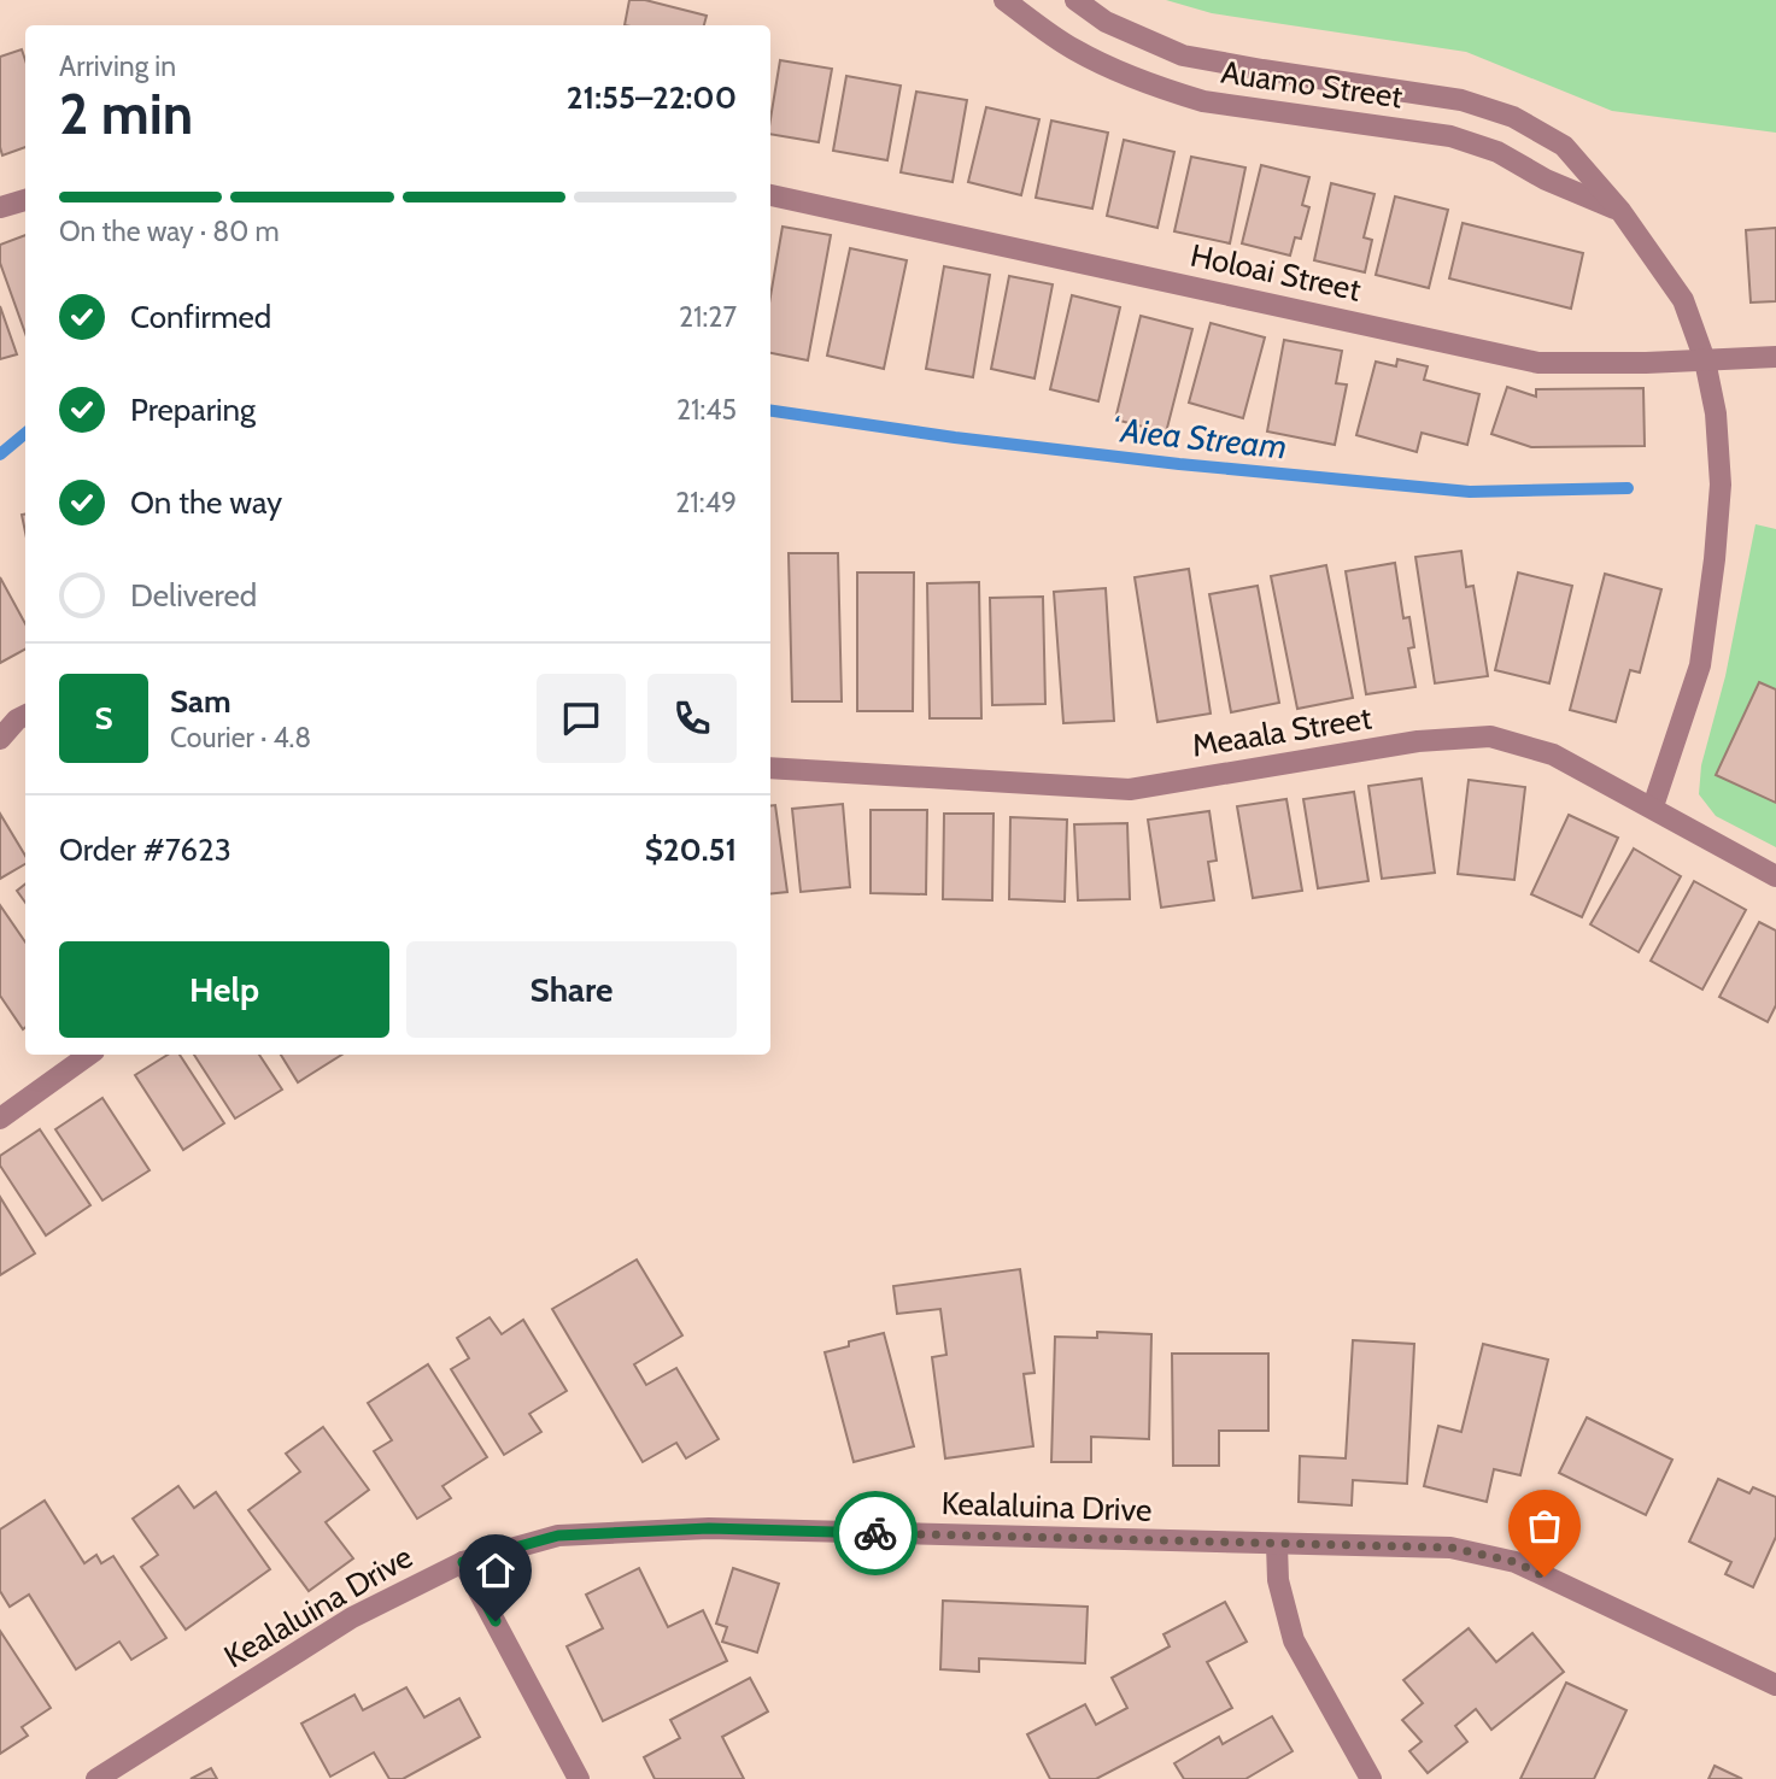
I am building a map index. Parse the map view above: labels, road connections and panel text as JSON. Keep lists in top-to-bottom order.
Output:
{
  "streets": {
    "street": [
      "Auamo Street",
      "Holoai Street",
      "Meaala Street",
      "Kealaluina Drive"
    ]
  },
  "crossings": [
    ["Auamo Street", "Holoai Street"],
    ["Auamo Street", "Meaala Street"]
  ],
  "water": ["ʻAiea Stream"],
  "page": {
    "heading": ["2 min", "Arriving in", "21:55–22:00"],
    "panel": [
      "Sam",
      "Courier · 4.8",
      "Order #7623",
      "$20.51"
    ],
    "bar": "On the way · 80 m",
    "list": [
      ["Confirmed", "21:27"],
      ["Preparing", "21:45"],
      ["On the way", "21:49"],
      "Delivered"
    ],
    "round": "S",
    "buttons": ["Help", "Share"]
  }
}
